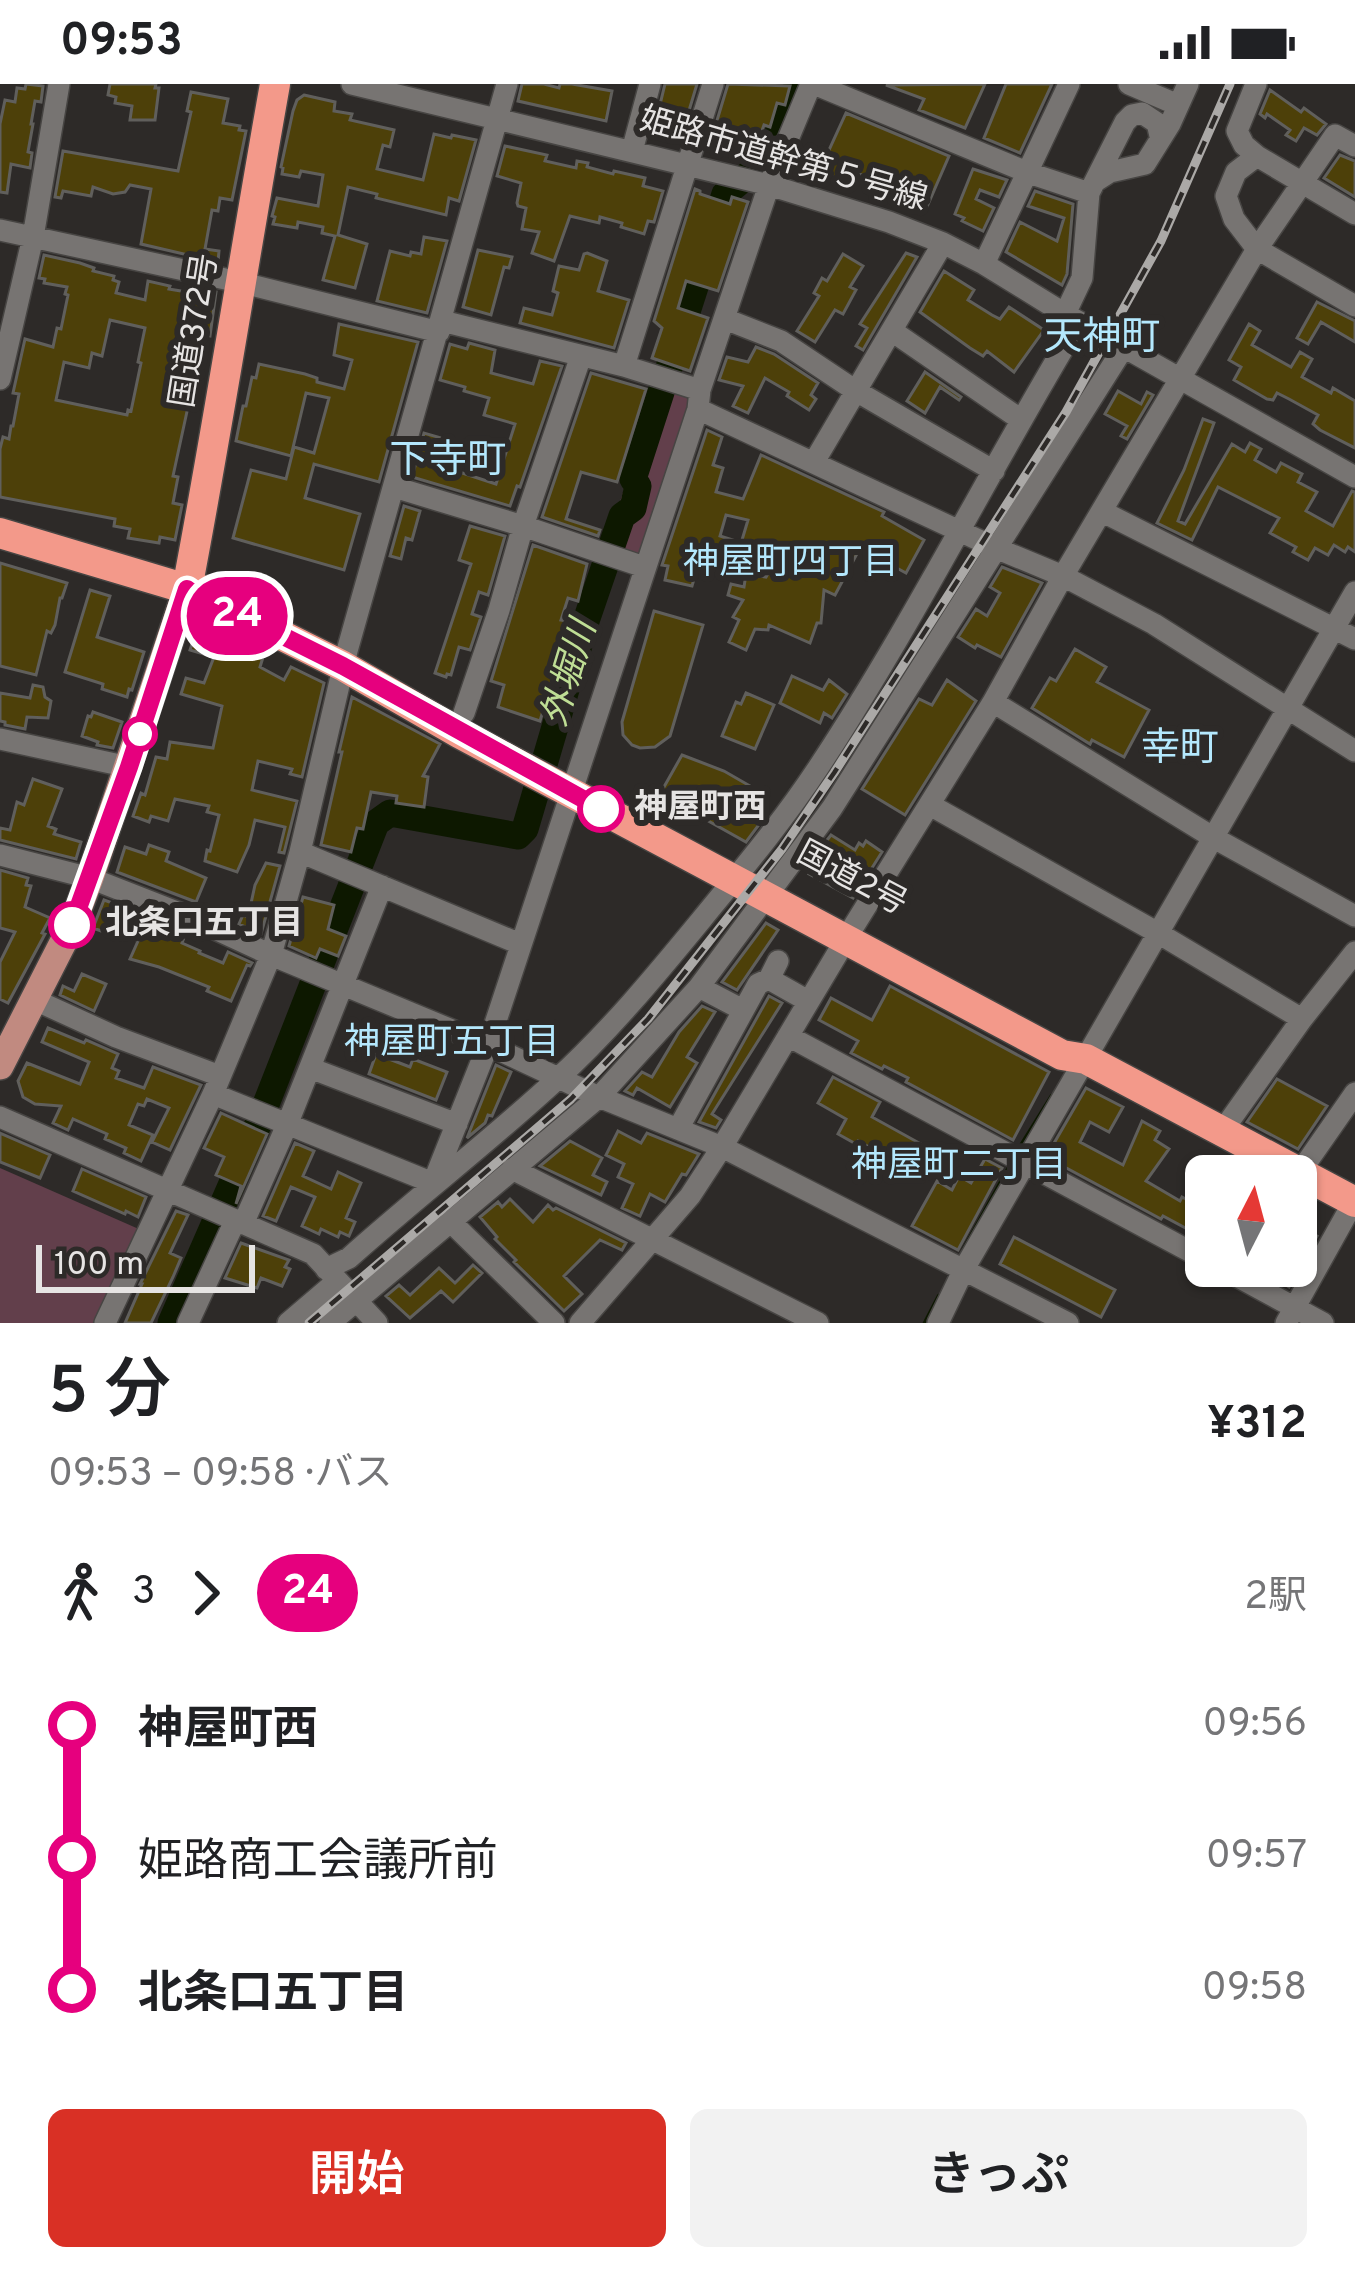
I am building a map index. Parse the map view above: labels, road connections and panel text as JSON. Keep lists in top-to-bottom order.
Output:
{
  "streets": {
    "highway": ["国道372号", "国道2号"],
    "street": ["姫路市道幹第５号線"]
  },
  "crossings": [
    ["国道372号", "国道2号"]
  ],
  "districts": [
    "天神町",
    "下寺町",
    "神屋町四丁目",
    "幸町",
    "神屋町五丁目",
    "神屋町二丁目"
  ],
  "water": ["外堀川"],
  "places": ["神屋町西", "北条口五丁目"],
  "lines": ["bus line 24"],
  "scale_bar": "100 m",
  "north": "top",
  "page": {
    "status": "09:53",
    "on_map": "24",
    "scale": "100 m",
    "heading": ["5 分", "09:53 – 09:58 · バス", "¥312"],
    "legs": ["3", "24", "2駅"],
    "list": [
      {
        "name": "神屋町西",
        "value": "09:56"
      },
      {
        "name": "姫路商工会議所前",
        "value": "09:57"
      },
      {
        "name": "北条口五丁目",
        "value": "09:58"
      }
    ],
    "buttons": ["開始", "きっぷ"]
  }
}
